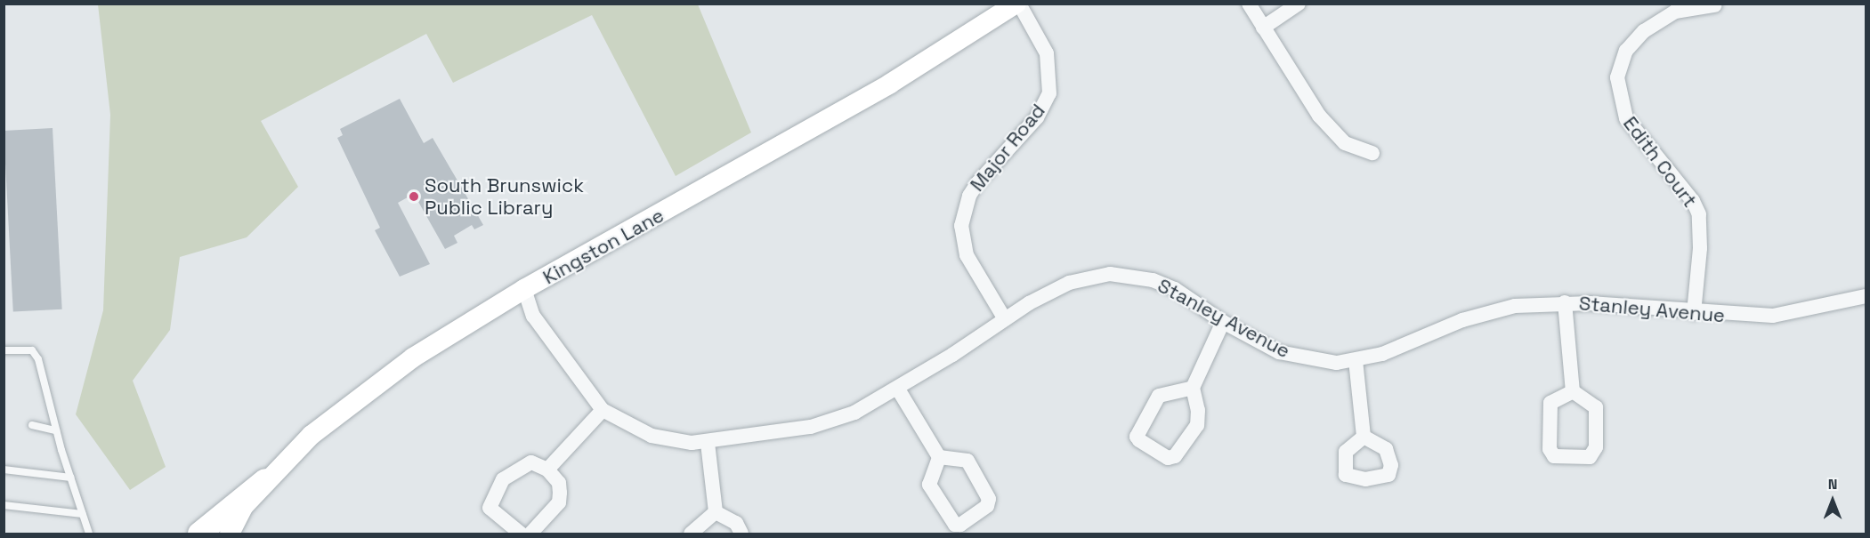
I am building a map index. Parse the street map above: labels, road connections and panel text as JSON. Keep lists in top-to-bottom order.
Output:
{
  "streets": {
    "street": [
      "Major Road",
      "Edith Court",
      "Kingston Lane",
      "Stanley Avenue"
    ]
  },
  "crossings": [
    ["Major Road", "Kingston Lane"],
    ["Major Road", "Stanley Avenue"],
    ["Edith Court", "Stanley Avenue"],
    ["Kingston Lane", "Stanley Avenue"]
  ],
  "places": ["South Brunswick Public Library"],
  "north": "top"
}
